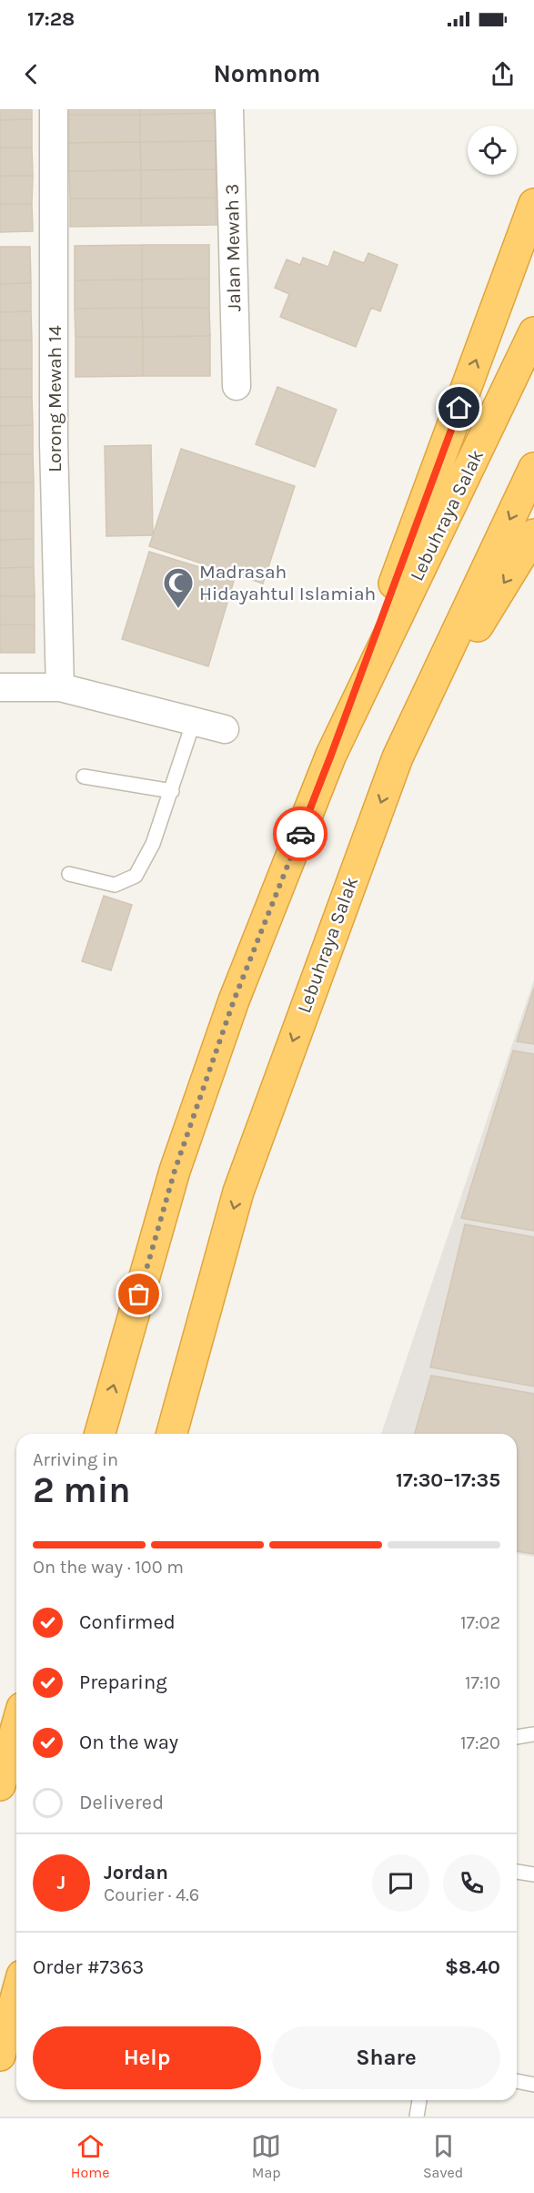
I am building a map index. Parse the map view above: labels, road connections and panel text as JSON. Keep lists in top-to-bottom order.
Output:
{
  "streets": {
    "highway": ["Lebuhraya Salak"],
    "street": ["Jalan Mewah 3", "Lorong Mewah 14"]
  },
  "places": {
    "mosque": ["Madrasah Hidayahtul Islamiah"]
  },
  "page": {
    "status": "17:28",
    "header": "Nomnom",
    "heading": ["2 min", "Arriving in", "17:30–17:35"],
    "panel": [
      "Jordan",
      "Courier · 4.6",
      "Order #7363",
      "$8.40"
    ],
    "bar": "On the way · 100 m",
    "list": [
      ["Confirmed", "17:02"],
      ["Preparing", "17:10"],
      ["On the way", "17:20"],
      "Delivered"
    ],
    "round": "J",
    "buttons": ["Help", "Share"],
    "tabs": ["Home", "Map", "Saved"]
  }
}
